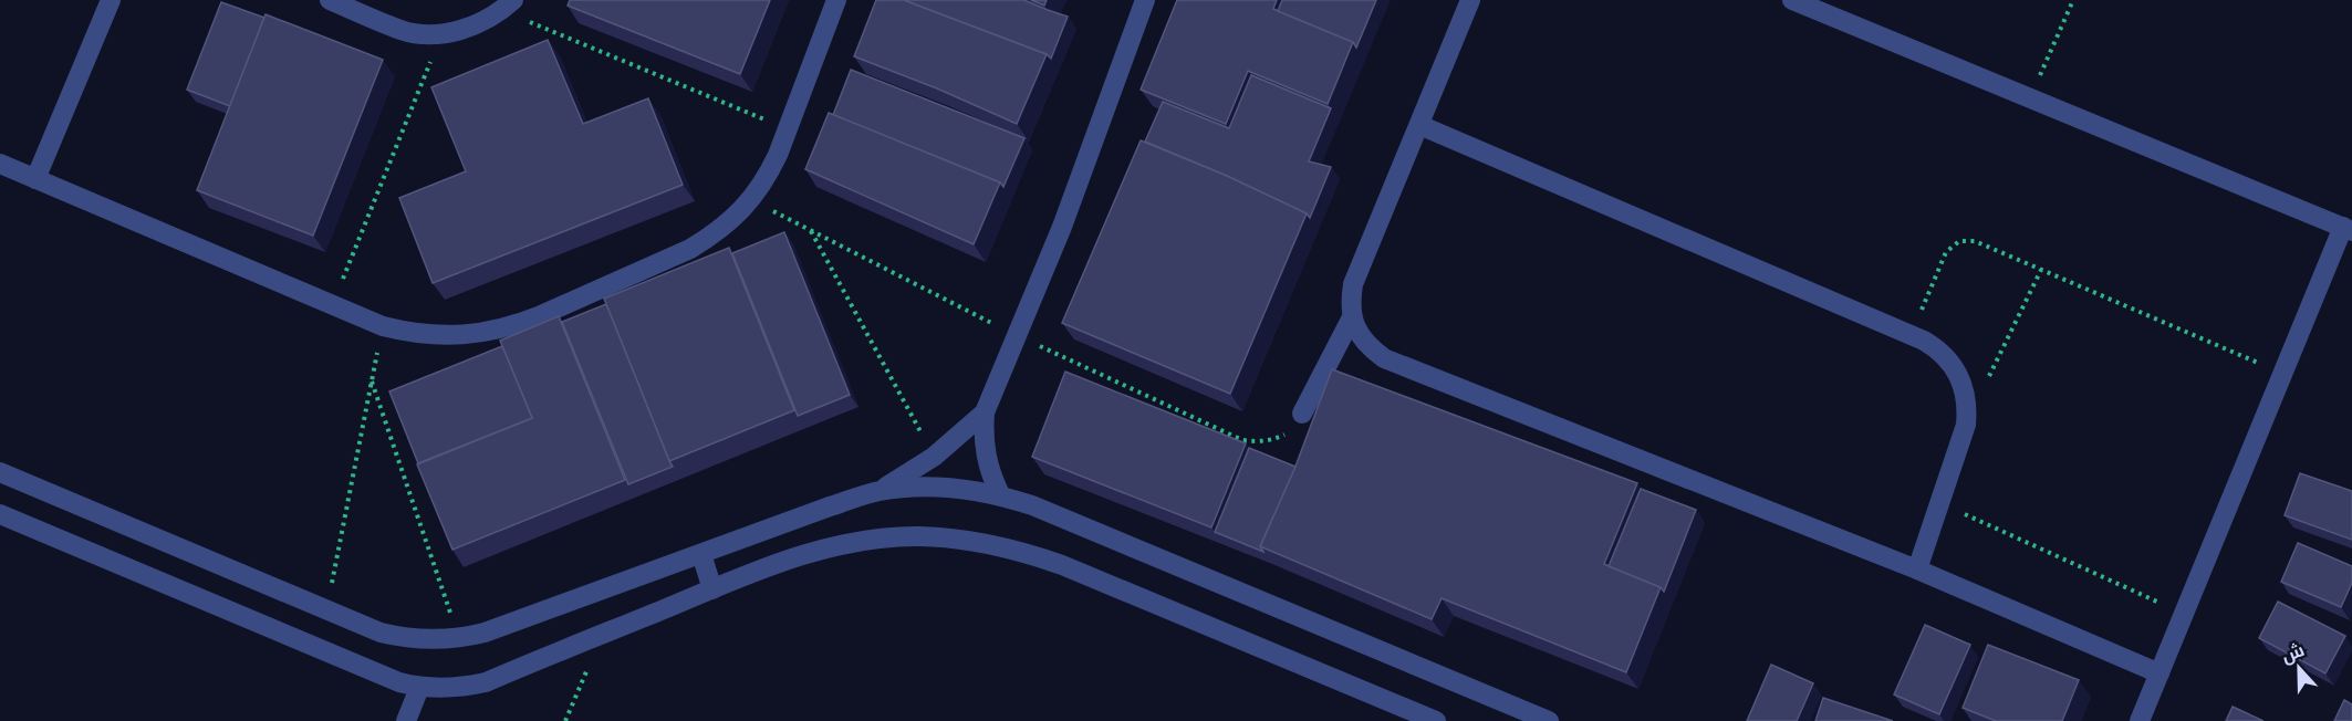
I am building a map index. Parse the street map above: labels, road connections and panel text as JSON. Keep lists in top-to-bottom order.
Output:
{
  "north": "top"
}
